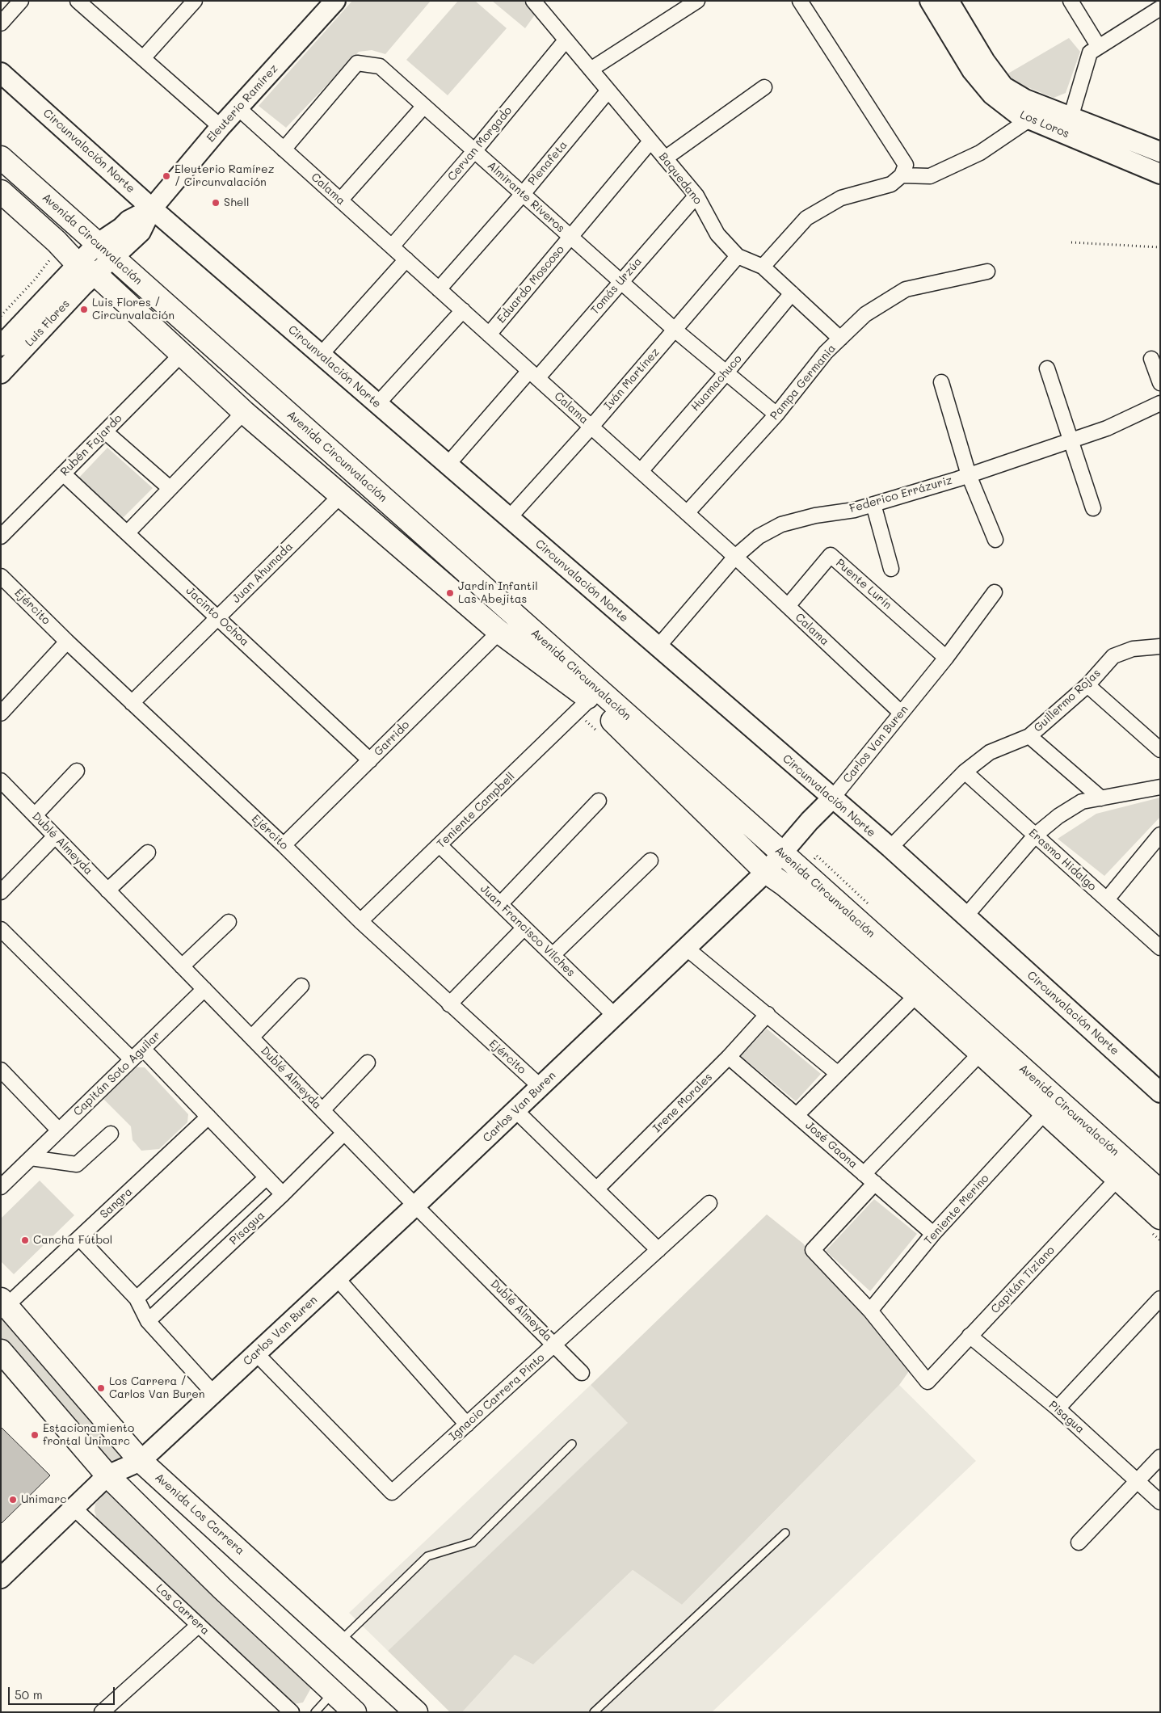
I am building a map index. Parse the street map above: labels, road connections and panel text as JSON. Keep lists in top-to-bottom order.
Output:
{
  "streets": {
    "main road": ["Avenida Circunvalación", "Avenida Los Carrera"],
    "street": [
      "Eleuterio Ramírez",
      "Los Loros",
      "Cervan Morgado",
      "Circunvalación Norte",
      "Plenafeta",
      "Baquedano",
      "Calama",
      "Almirante Riveros",
      "Eduardo Moscoso",
      "Tomás Urzúa",
      "Luis Flores",
      "Iván Martínez",
      "Pampa Germania",
      "Huamachuco",
      "Rubén Fajardo",
      "Federico Errázuriz",
      "Juan Ahumada",
      "Puente Lurín",
      "Ejército",
      "Jacinto Ochoa",
      "Guillermo Rojas",
      "Garrido",
      "Carlos Van Buren",
      "Teniente Campbell",
      "Dublé Almeyda",
      "Erasmo Hidalgo",
      "Juan Francisco Vilches",
      "Capitán Soto Aguilar",
      "Irene Morales",
      "José Gaona",
      "Sangra",
      "Teniente Merino",
      "Pisagua",
      "Capitán Tiziano",
      "Ignacio Carrera Pinto",
      "Los Carrera"
    ]
  },
  "crossings": [
    ["Eleuterio Ramírez", "Circunvalación Norte"],
    ["Eleuterio Ramírez", "Calama"],
    ["Eleuterio Ramírez", "Avenida Circunvalación"],
    ["Eleuterio Ramírez", "Luis Flores"],
    ["Cervan Morgado", "Baquedano"],
    ["Cervan Morgado", "Calama"],
    ["Cervan Morgado", "Almirante Riveros"],
    ["Circunvalación Norte", "Tomás Urzúa"],
    ["Circunvalación Norte", "Iván Martínez"],
    ["Circunvalación Norte", "Federico Errázuriz"],
    ["Circunvalación Norte", "Guillermo Rojas"],
    ["Circunvalación Norte", "Carlos Van Buren"],
    ["Plenafeta", "Baquedano"],
    ["Plenafeta", "Calama"],
    ["Plenafeta", "Almirante Riveros"],
    ["Baquedano", "Eduardo Moscoso"],
    ["Baquedano", "Tomás Urzúa"],
    ["Baquedano", "Iván Martínez"],
    ["Baquedano", "Pampa Germania"],
    ["Baquedano", "Huamachuco"],
    ["Calama", "Almirante Riveros"],
    ["Calama", "Eduardo Moscoso"],
    ["Calama", "Tomás Urzúa"],
    ["Calama", "Iván Martínez"],
    ["Calama", "Pampa Germania"],
    ["Calama", "Huamachuco"],
    ["Calama", "Federico Errázuriz"],
    ["Calama", "Puente Lurín"],
    ["Calama", "Carlos Van Buren"],
    ["Almirante Riveros", "Eduardo Moscoso"],
    ["Almirante Riveros", "Tomás Urzúa"],
    ["Almirante Riveros", "Iván Martínez"],
    ["Almirante Riveros", "Pampa Germania"],
    ["Almirante Riveros", "Huamachuco"],
    ["Avenida Circunvalación", "Luis Flores"],
    ["Avenida Circunvalación", "Rubén Fajardo"],
    ["Avenida Circunvalación", "Juan Ahumada"],
    ["Avenida Circunvalación", "Garrido"],
    ["Avenida Circunvalación", "Carlos Van Buren"],
    ["Avenida Circunvalación", "Teniente Campbell"],
    ["Avenida Circunvalación", "Teniente Merino"],
    ["Avenida Circunvalación", "Capitán Tiziano"],
    ["Rubén Fajardo", "Jacinto Ochoa"],
    ["Juan Ahumada", "Ejército"],
    ["Juan Ahumada", "Jacinto Ochoa"],
    ["Puente Lurín", "Carlos Van Buren"],
    ["Ejército", "Garrido"],
    ["Ejército", "Carlos Van Buren"],
    ["Ejército", "Teniente Campbell"],
    ["Jacinto Ochoa", "Garrido"],
    ["Guillermo Rojas", "Erasmo Hidalgo"],
    ["Carlos Van Buren", "Dublé Almeyda"],
    ["Carlos Van Buren", "Juan Francisco Vilches"],
    ["Carlos Van Buren", "Ignacio Carrera Pinto"],
    ["Carlos Van Buren", "Avenida Los Carrera"],
    ["Carlos Van Buren", "Los Carrera"],
    ["Teniente Campbell", "Juan Francisco Vilches"],
    ["Dublé Almeyda", "Capitán Soto Aguilar"],
    ["Dublé Almeyda", "Pisagua"],
    ["Dublé Almeyda", "Ignacio Carrera Pinto"],
    ["Irene Morales", "José Gaona"],
    ["José Gaona", "Teniente Merino"],
    ["Sangra", "Avenida Los Carrera"],
    ["Teniente Merino", "Capitán Tiziano"],
    ["Pisagua", "Capitán Tiziano"]
  ],
  "places": [
    "Eleuterio Ramírez / Circunvalación",
    "Shell",
    "Luis Flores / Circunvalación",
    "Jardín Infantil Las Abejitas",
    "Cancha Fútbol",
    "Los Carrera / Carlos Van Buren",
    "Estacionamiento frontal Unimarc",
    "Unimarc"
  ],
  "scale_bar": "50 m"
}
